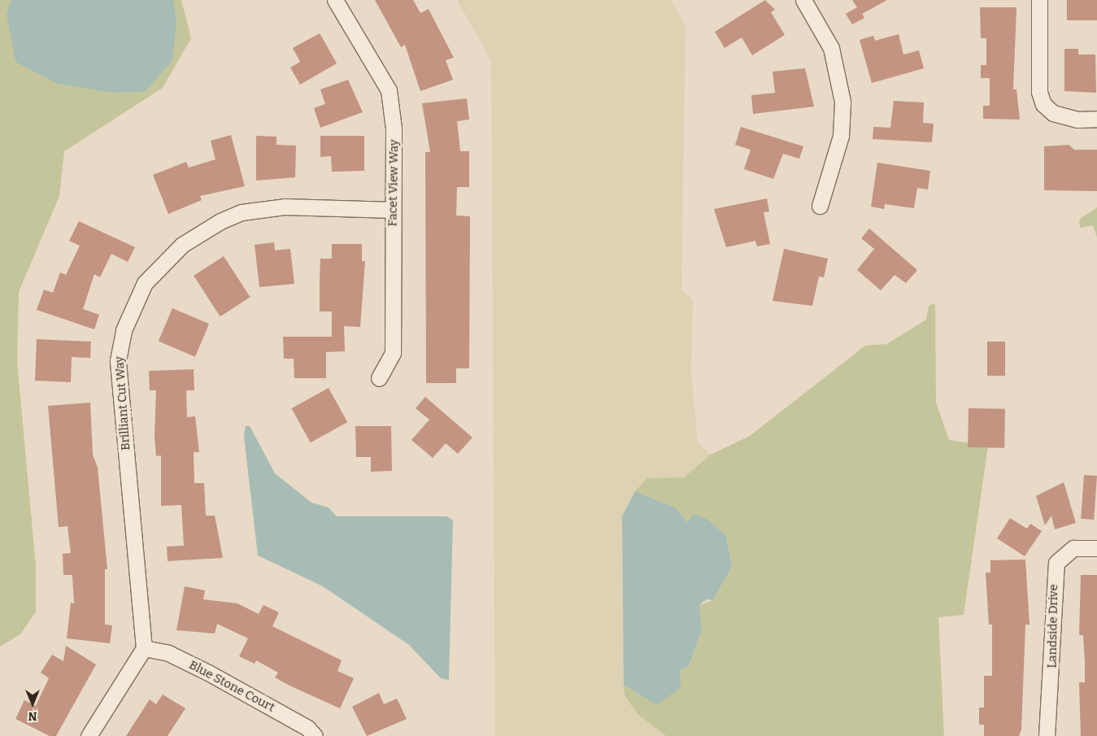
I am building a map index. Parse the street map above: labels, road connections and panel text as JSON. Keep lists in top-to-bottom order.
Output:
{
  "streets": {
    "street": [
      "Facet View Way",
      "Brilliant Cut Way",
      "Landside Drive",
      "Blue Stone Court"
    ]
  },
  "crossings": [
    ["Facet View Way", "Brilliant Cut Way"],
    ["Brilliant Cut Way", "Blue Stone Court"]
  ],
  "north": "bottom"
}
